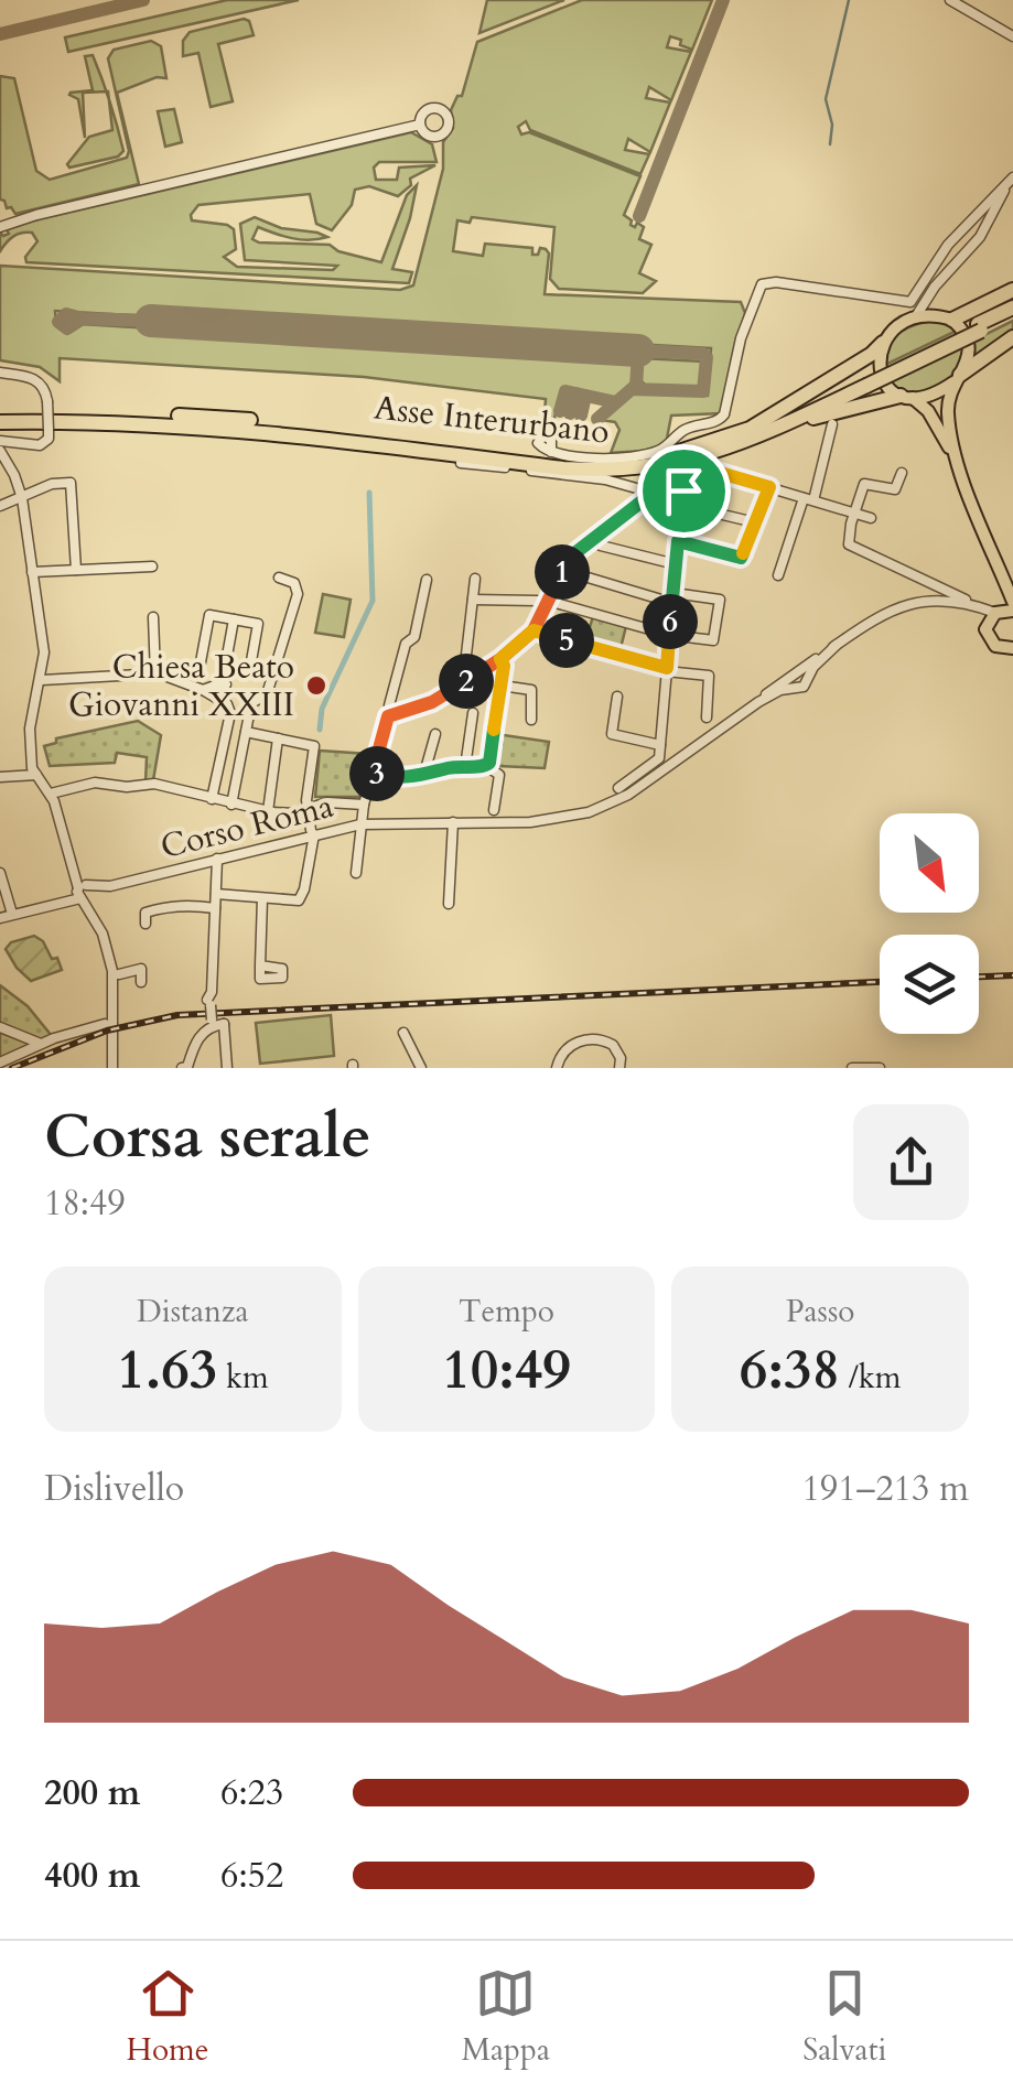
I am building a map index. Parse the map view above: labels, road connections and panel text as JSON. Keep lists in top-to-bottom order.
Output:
{
  "streets": {
    "highway": ["Asse Interurbano"],
    "street": ["Corso Roma"]
  },
  "places": ["Chiesa Beato Giovanni XXIII"],
  "north": "bottom right",
  "page": {
    "pins": [
      "1",
      "6",
      "5",
      "2",
      "3"
    ],
    "heading": ["Corsa serale", "18:49"],
    "stats": [
      ["Distanza", "1.63 km"],
      ["Tempo", "10:49"],
      ["Passo", "6:38 /km"]
    ],
    "chart": ["Dislivello", "191–213 m"],
    "list": [
      {
        "name": "200 m",
        "note": "6:23"
      },
      {
        "name": "400 m",
        "note": "6:52"
      }
    ],
    "tabs": ["Home", "Mappa", "Salvati"]
  }
}
